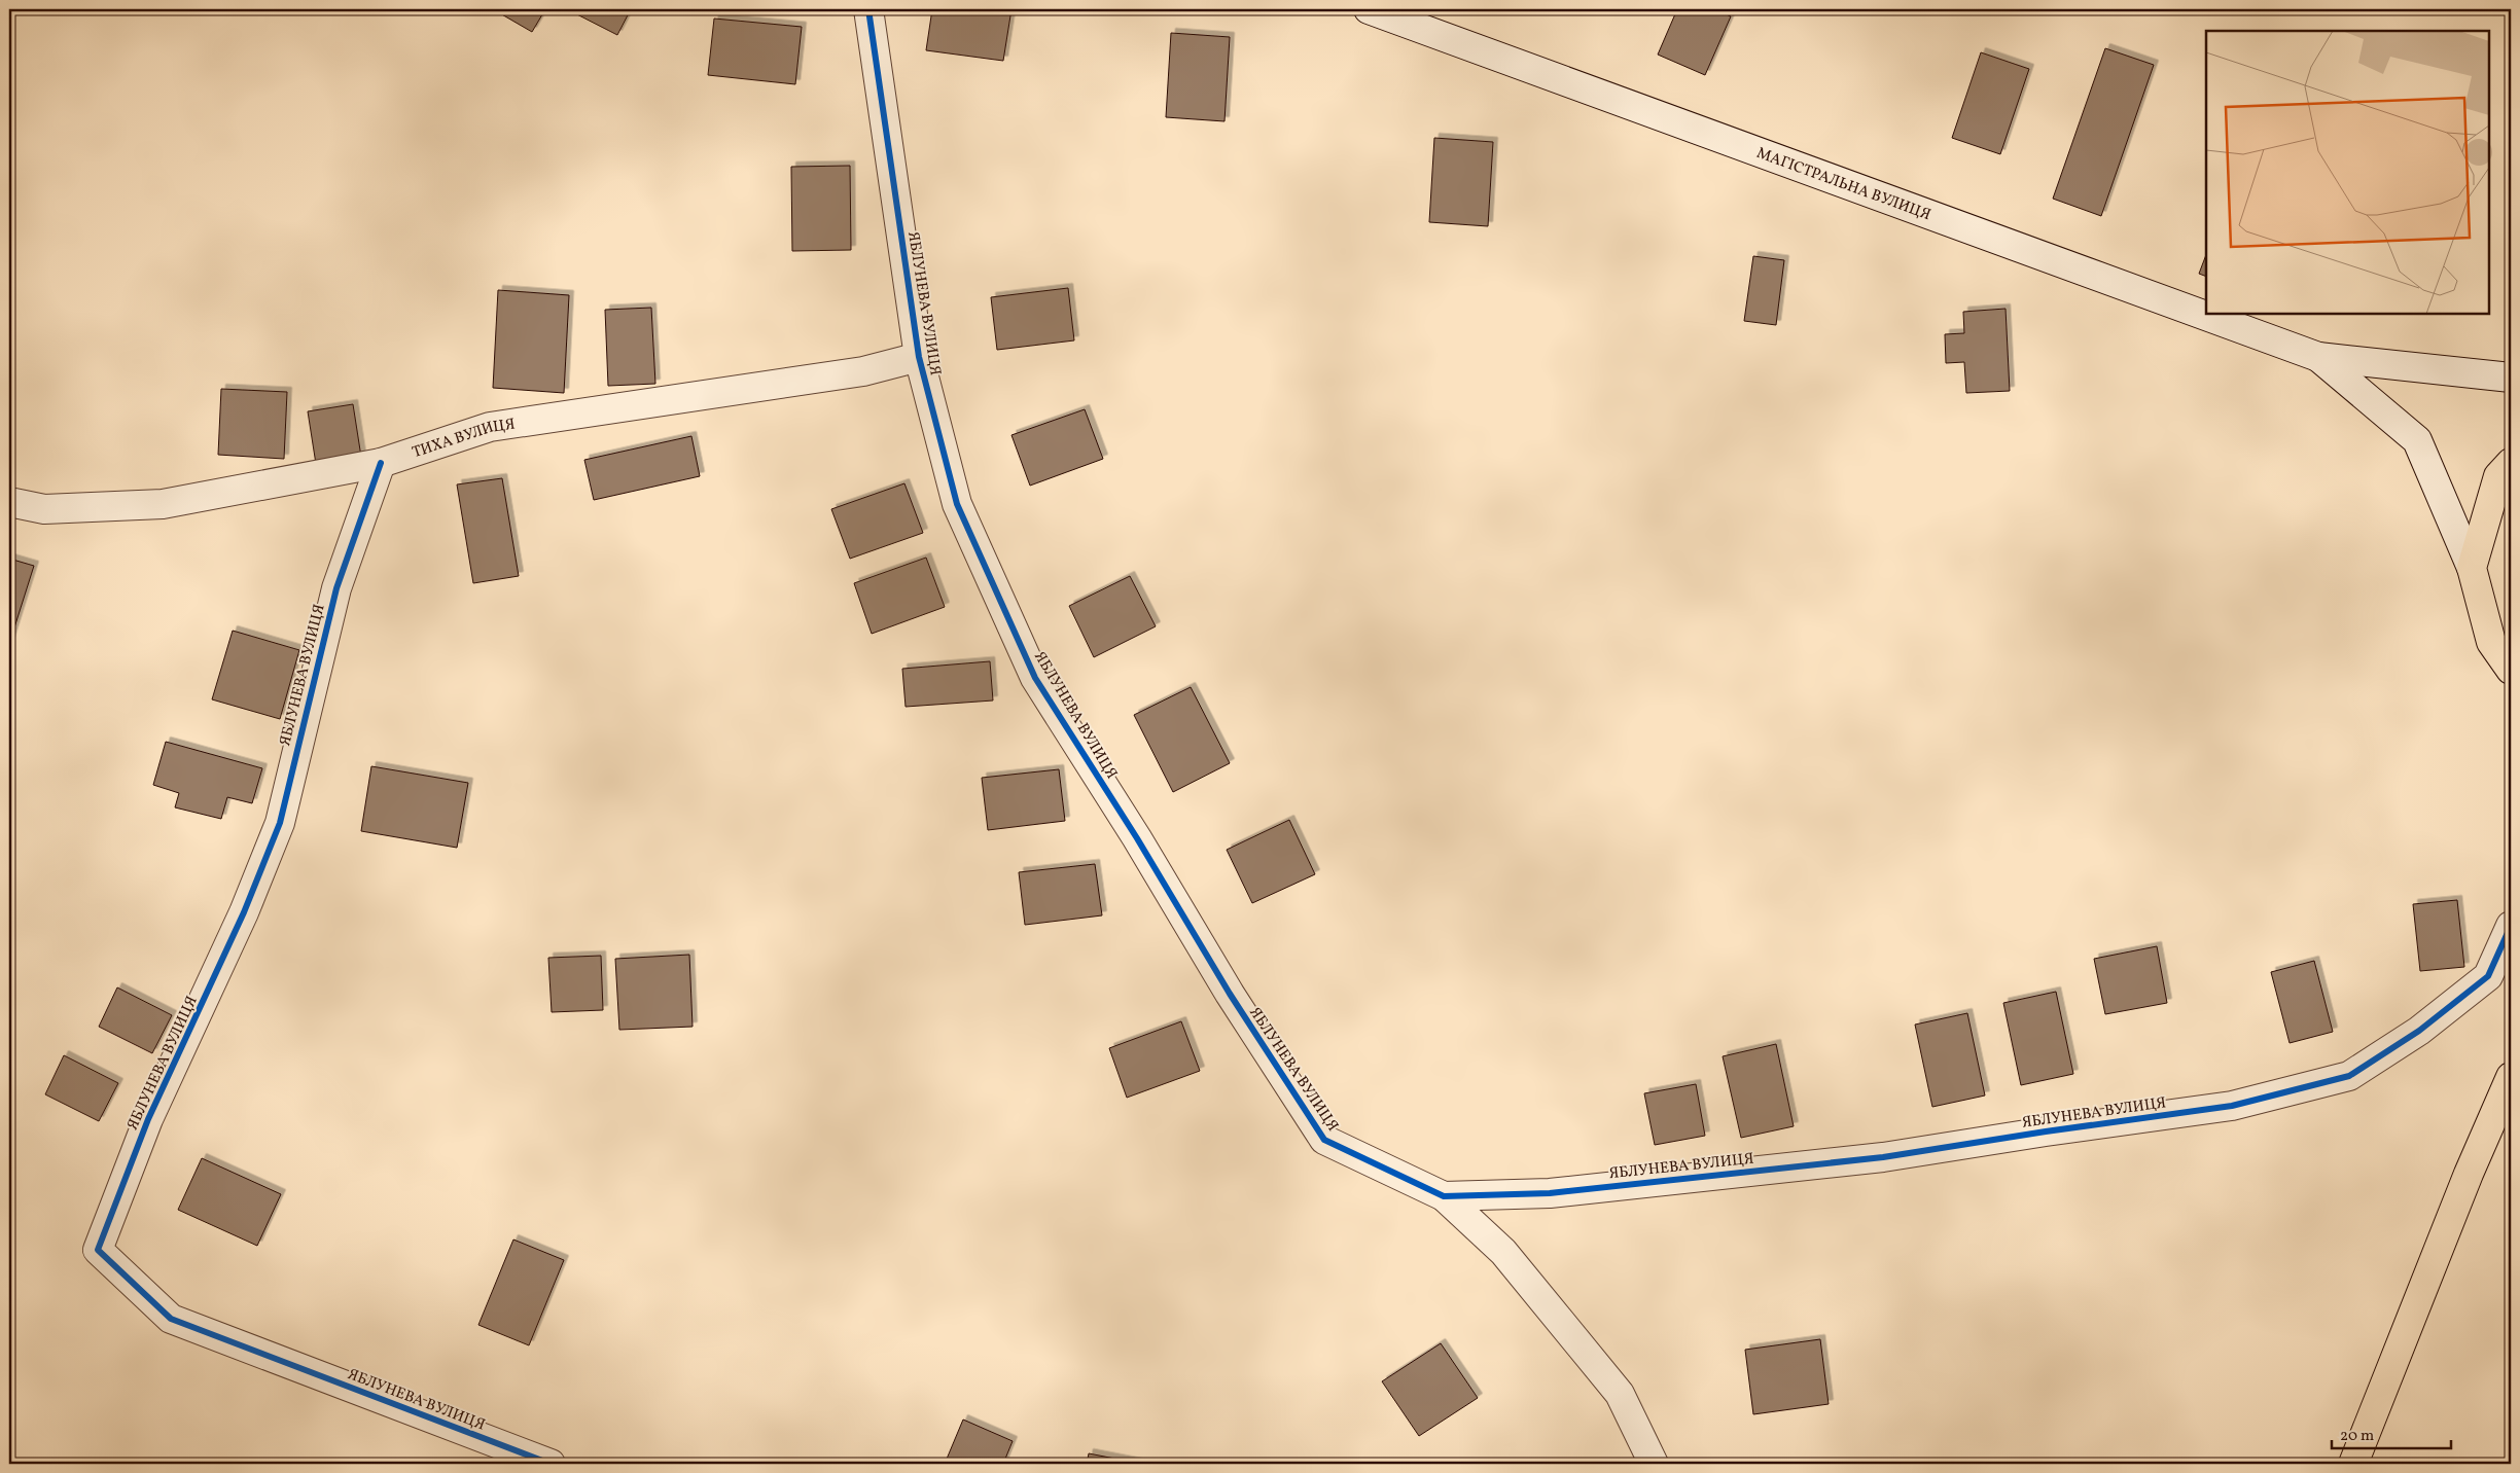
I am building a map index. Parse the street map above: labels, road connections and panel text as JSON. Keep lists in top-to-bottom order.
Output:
{
  "streets": {
    "street": ["МАГІСТРАЛЬНА ВУЛИЦЯ", "ЯБЛУНЕВА ВУЛИЦЯ", "ТИХА ВУЛИЦЯ"]
  },
  "crossings": [
    ["ЯБЛУНЕВА ВУЛИЦЯ", "ТИХА ВУЛИЦЯ"]
  ],
  "scale_bar": "20 m"
}
